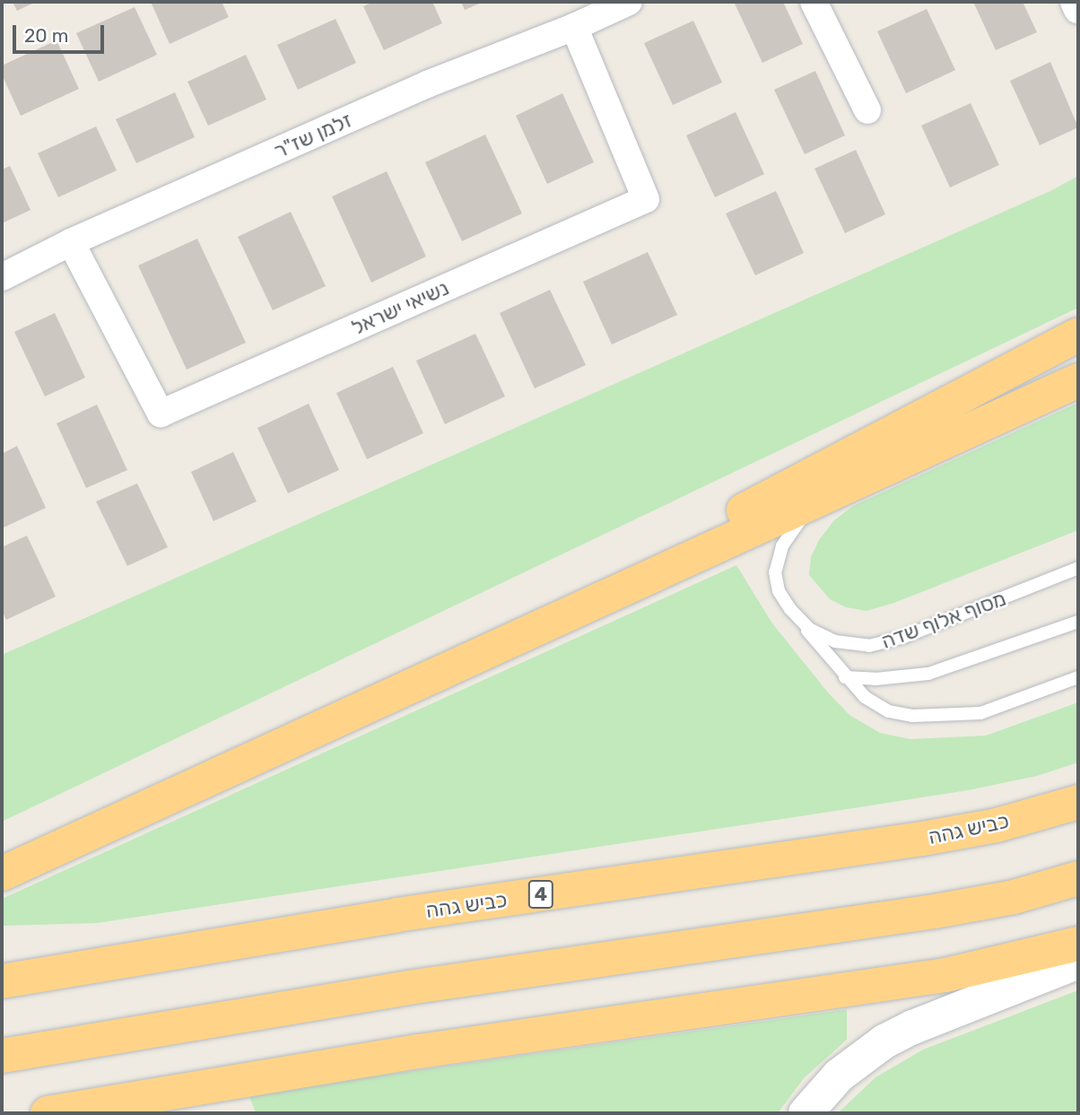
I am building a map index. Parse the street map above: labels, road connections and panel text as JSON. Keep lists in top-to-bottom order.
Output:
{
  "streets": {
    "highway": ["כביש גהה", "4"],
    "street": ["זלמן שז\"ר", "נשיאי ישראל"],
    "lane": ["מסוף אלוף שדה"]
  },
  "crossings": [
    ["זלמן שז\"ר", "נשיאי ישראל"]
  ],
  "scale_bar": "20 m"
}
